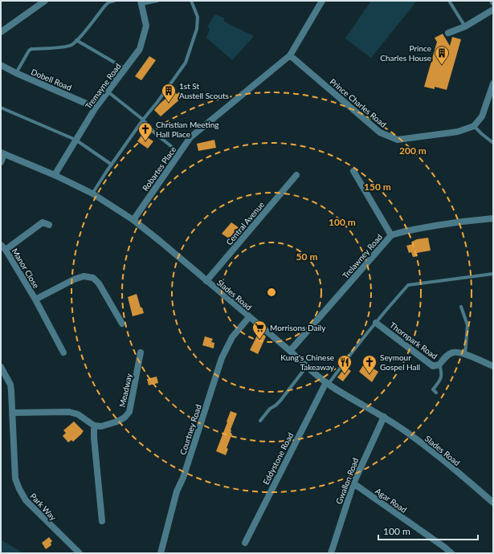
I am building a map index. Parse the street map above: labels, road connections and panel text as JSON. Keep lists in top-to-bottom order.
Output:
{
  "streets": {
    "street": [
      "Dobell Road",
      "Tremayne Road",
      "Prince Charles Road",
      "Robartes Place",
      "Central Avenue",
      "Trelawney Road",
      "Manor Close",
      "Slades Road",
      "Thornpark Road",
      "Meadway",
      "Courtney Road",
      "Eddystone Road",
      "Gwallon Road",
      "Agar Road",
      "Park Way"
    ]
  },
  "crossings": [
    ["Dobell Road", "Tremayne Road"],
    ["Tremayne Road", "Slades Road"],
    ["Prince Charles Road", "Robartes Place"],
    ["Robartes Place", "Slades Road"],
    ["Central Avenue", "Slades Road"],
    ["Trelawney Road", "Slades Road"],
    ["Slades Road", "Courtney Road"],
    ["Slades Road", "Eddystone Road"],
    ["Slades Road", "Gwallon Road"],
    ["Gwallon Road", "Agar Road"]
  ],
  "places": {
    "building": ["Prince Charles House", "1st St Austell Scouts"],
    "church": ["Christian Meeting Hall Place", "Seymour Gospel Hall"],
    "supermarket": ["Morrisons Daily"],
    "restaurant": ["Kung's Chinese Takeaway"]
  },
  "scale_bar": "100 m",
  "rings": [
    "200 m",
    "150 m",
    "100 m",
    "50 m"
  ]
}
